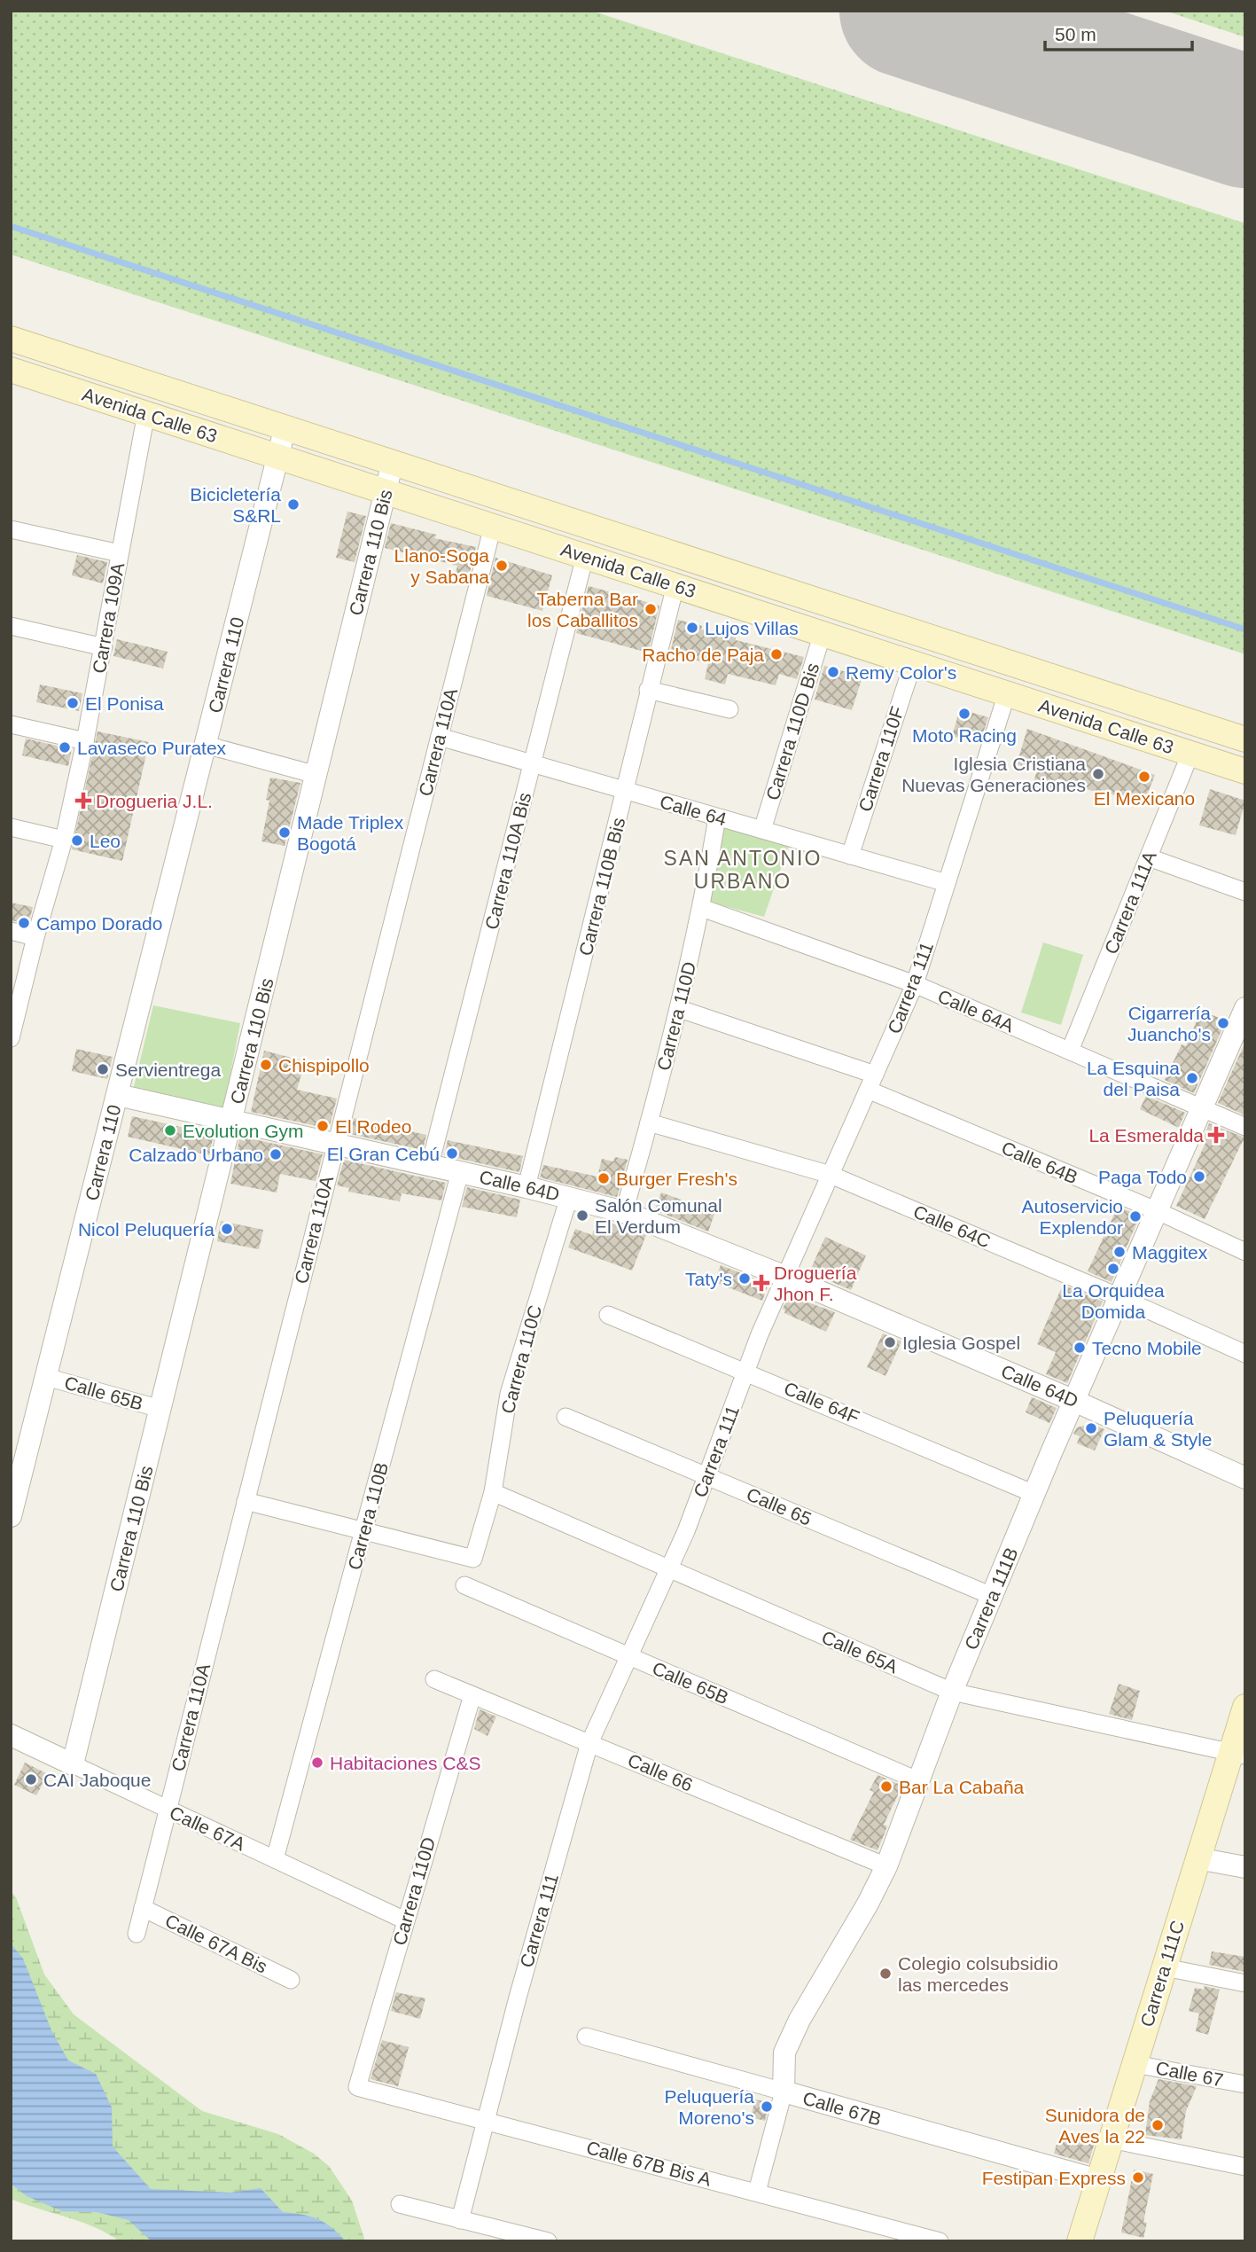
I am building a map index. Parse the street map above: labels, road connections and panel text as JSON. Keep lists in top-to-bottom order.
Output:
{
  "streets": {
    "main road": ["Avenida Calle 63", "Carrera 111C"],
    "street": [
      "Carrera 110 Bis",
      "Carrera 109A",
      "Carrera 110",
      "Carrera 110D Bis",
      "Carrera 110A",
      "Carrera 110F",
      "Calle 64",
      "Carrera 110A Bis",
      "Carrera 110B Bis",
      "Carrera 111A",
      "Carrera 111",
      "Calle 64A",
      "Carrera 110D",
      "Calle 64B",
      "Calle 64D",
      "Calle 64C",
      "Carrera 110C",
      "Calle 65B",
      "Calle 64F",
      "Calle 65",
      "Carrera 110B",
      "Carrera 111B",
      "Calle 65A",
      "Calle 66",
      "Calle 67A",
      "Calle 67A Bis",
      "Calle 67",
      "Calle 67B",
      "Calle 67B Bis A"
    ]
  },
  "crossings": [
    ["Avenida Calle 63", "Carrera 110 Bis"],
    ["Avenida Calle 63", "Carrera 109A"],
    ["Avenida Calle 63", "Carrera 110"],
    ["Avenida Calle 63", "Carrera 110D Bis"],
    ["Avenida Calle 63", "Carrera 110A"],
    ["Avenida Calle 63", "Carrera 110F"],
    ["Avenida Calle 63", "Carrera 110A Bis"],
    ["Avenida Calle 63", "Carrera 110B Bis"],
    ["Avenida Calle 63", "Carrera 111A"],
    ["Avenida Calle 63", "Carrera 111"],
    ["Carrera 110 Bis", "Calle 64D"],
    ["Carrera 110 Bis", "Calle 65B"],
    ["Carrera 110 Bis", "Calle 67A"],
    ["Carrera 110", "Calle 64D"],
    ["Carrera 110", "Calle 65B"],
    ["Carrera 110D Bis", "Calle 64"],
    ["Carrera 110A", "Calle 64"],
    ["Carrera 110A", "Calle 64D"],
    ["Carrera 110A", "Calle 67A"],
    ["Carrera 110A", "Calle 67A Bis"],
    ["Carrera 110F", "Calle 64"],
    ["Calle 64", "Carrera 110A Bis"],
    ["Calle 64", "Carrera 110B Bis"],
    ["Calle 64", "Carrera 111"],
    ["Calle 64", "Carrera 110D"],
    ["Carrera 110A Bis", "Calle 64D"],
    ["Carrera 110B Bis", "Calle 64D"],
    ["Carrera 111A", "Calle 64A"],
    ["Carrera 111", "Calle 64A"],
    ["Carrera 111", "Calle 64B"],
    ["Carrera 111", "Calle 64D"],
    ["Carrera 111", "Calle 64C"],
    ["Carrera 111", "Calle 65B"],
    ["Carrera 111", "Calle 64F"],
    ["Carrera 111", "Calle 65"],
    ["Carrera 111", "Calle 65A"],
    ["Carrera 111", "Calle 66"],
    ["Carrera 111", "Calle 67B Bis A"],
    ["Calle 64A", "Carrera 110D"],
    ["Calle 64A", "Carrera 111B"],
    ["Carrera 110D", "Calle 64B"],
    ["Carrera 110D", "Calle 64D"],
    ["Carrera 110D", "Calle 64C"],
    ["Carrera 110D", "Calle 66"],
    ["Carrera 110D", "Calle 67A"],
    ["Carrera 110D", "Calle 67B Bis A"],
    ["Calle 64B", "Carrera 111B"],
    ["Calle 64D", "Carrera 110C"],
    ["Calle 64D", "Carrera 110B"],
    ["Calle 64D", "Carrera 111B"],
    ["Calle 64C", "Carrera 111B"],
    ["Carrera 110C", "Carrera 110B"],
    ["Carrera 110C", "Calle 65A"],
    ["Calle 65B", "Carrera 111B"],
    ["Calle 64F", "Carrera 111B"],
    ["Calle 65", "Carrera 111B"],
    ["Carrera 110B", "Calle 67A"],
    ["Carrera 111B", "Calle 65A"],
    ["Carrera 111B", "Calle 66"],
    ["Carrera 111B", "Calle 67B"],
    ["Carrera 111B", "Calle 67B Bis A"],
    ["Calle 65A", "Carrera 111C"],
    ["Carrera 111C", "Calle 67"],
    ["Carrera 111C", "Calle 67B"]
  ],
  "districts": ["SAN ANTONIO URBANO"],
  "places": {
    "other": [
      "Bicicletería S&RL",
      "Llano-Soga y Sabana",
      "Taberna Bar los Caballitos",
      "Lujos Villas",
      "Racho de Paja",
      "Remy Color's",
      "El Ponisa",
      "Moto Racing",
      "Lavaseco Puratex",
      "Iglesia Cristiana Nuevas Generaciones",
      "El Mexicano",
      "Made Triplex Bogotá",
      "Leo",
      "Campo Dorado",
      "Cigarrería Juancho's",
      "Chispipollo",
      "Servientrega",
      "La Esquina del Paisa",
      "El Rodeo",
      "Evolution Gym",
      "El Gran Cebú",
      "Calzado Urbano",
      "Paga Todo",
      "Burger Fresh's",
      "Salón Comunal El Verdum",
      "Autoservicio Explendor",
      "Nicol Peluquería",
      "Maggitex",
      "La Orquidea Domida",
      "Taty's",
      "Iglesia Gospel",
      "Tecno Mobile",
      "Peluquería Glam & Style",
      "Habitaciones C&S",
      "CAI Jaboque",
      "Bar La Cabaña",
      "Colegio colsubsidio las mercedes",
      "Peluquería Moreno's",
      "Sunidora de Aves la 22",
      "Festipan Express"
    ],
    "health": ["Drogueria J.L.", "La Esmeralda", "Droguería Jhon F."]
  },
  "scale_bar": "50 m"
}
